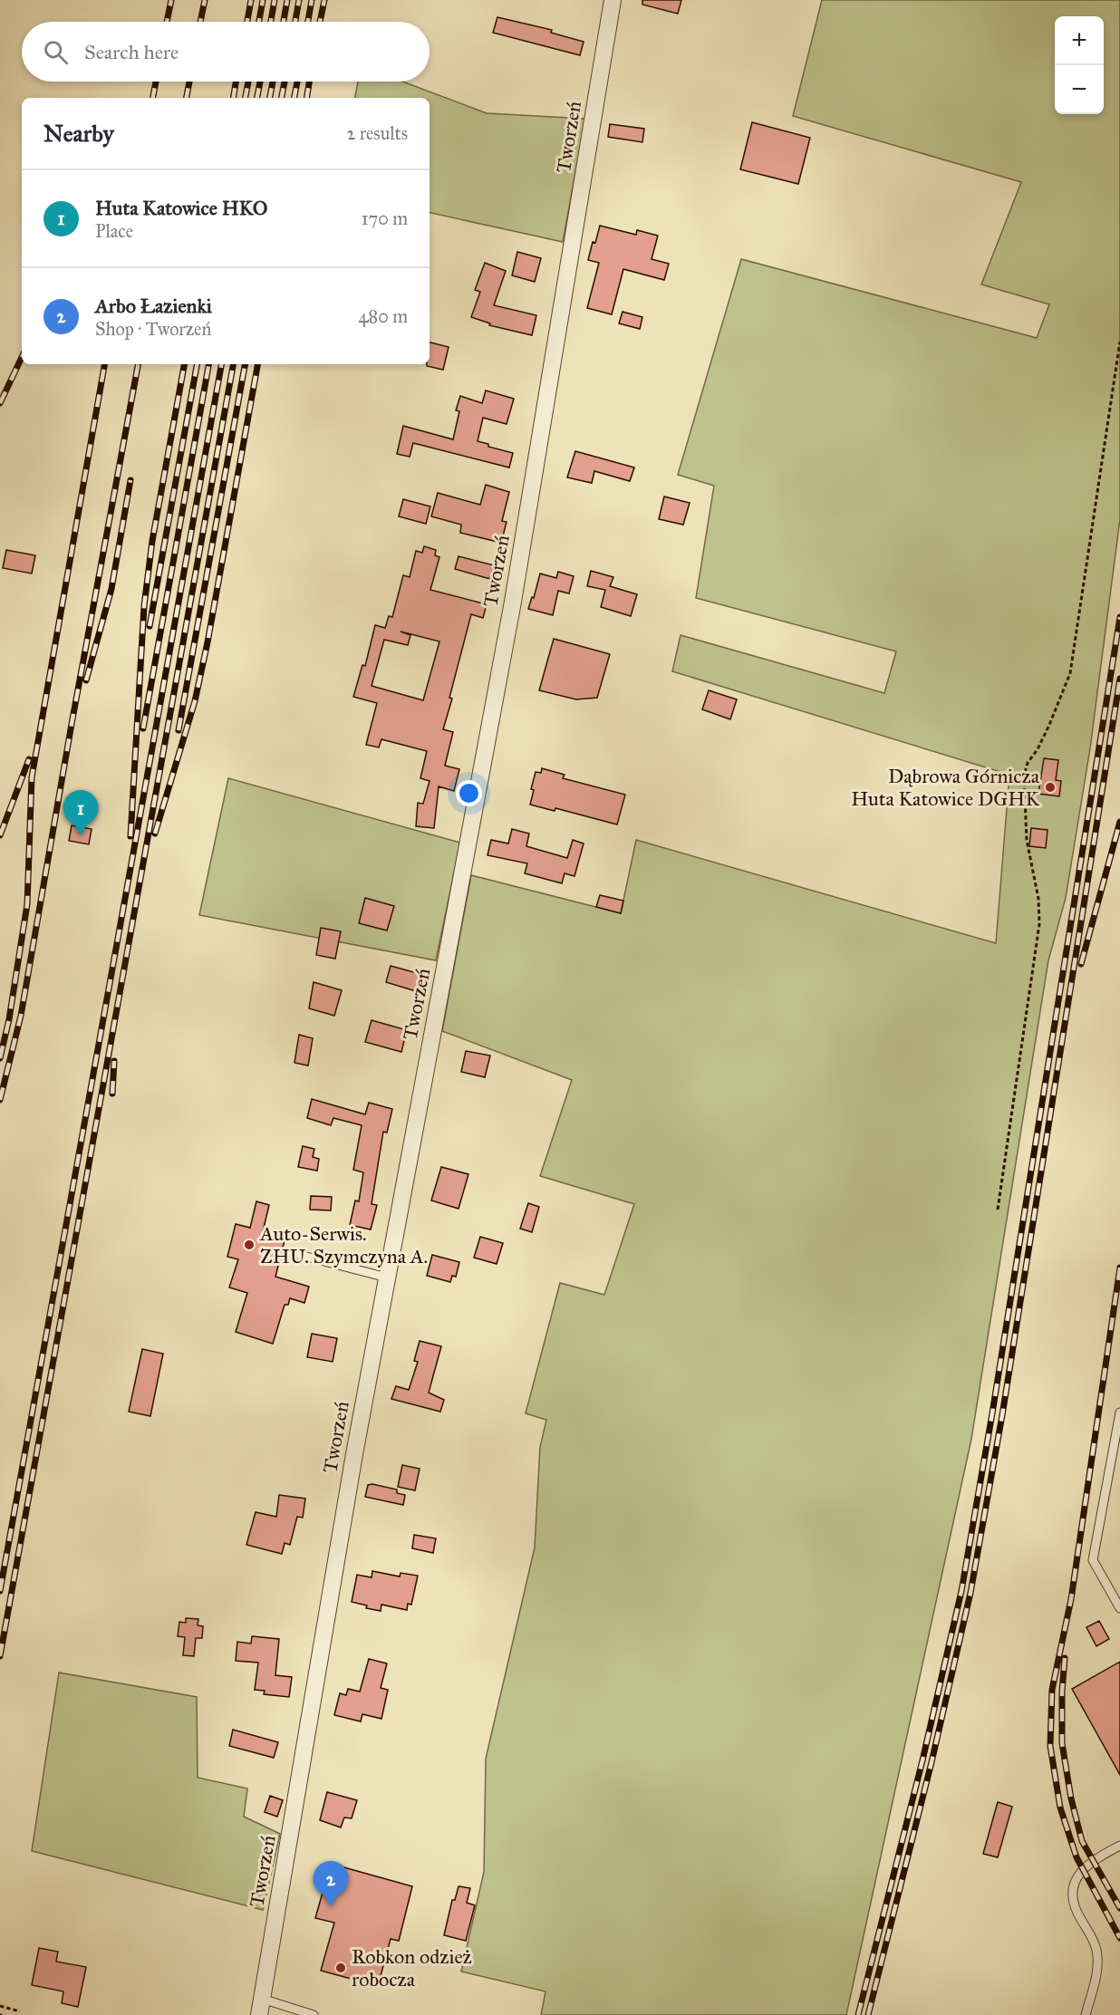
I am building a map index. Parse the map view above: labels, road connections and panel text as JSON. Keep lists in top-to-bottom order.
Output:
{
  "streets": {
    "street": ["Tworzeń"]
  },
  "places": ["Dąbrowa Górnicza Huta Katowice DGHK", "Auto-Serwis. ZHU. Szymczyna A.", "Robkon odzież robocza"],
  "page": {
    "map_buttons": ["+", "−"],
    "search": "Search here",
    "heading": ["Nearby", "2 results"],
    "list": [
      {
        "mark": "1",
        "name": "Huta Katowice HKO",
        "note": "Place",
        "value": "170 m"
      },
      {
        "mark": "2",
        "name": "Arbo Łazienki",
        "note": "Shop · Tworzeń",
        "value": "480 m"
      }
    ],
    "pins": ["1", "2"]
  }
}
